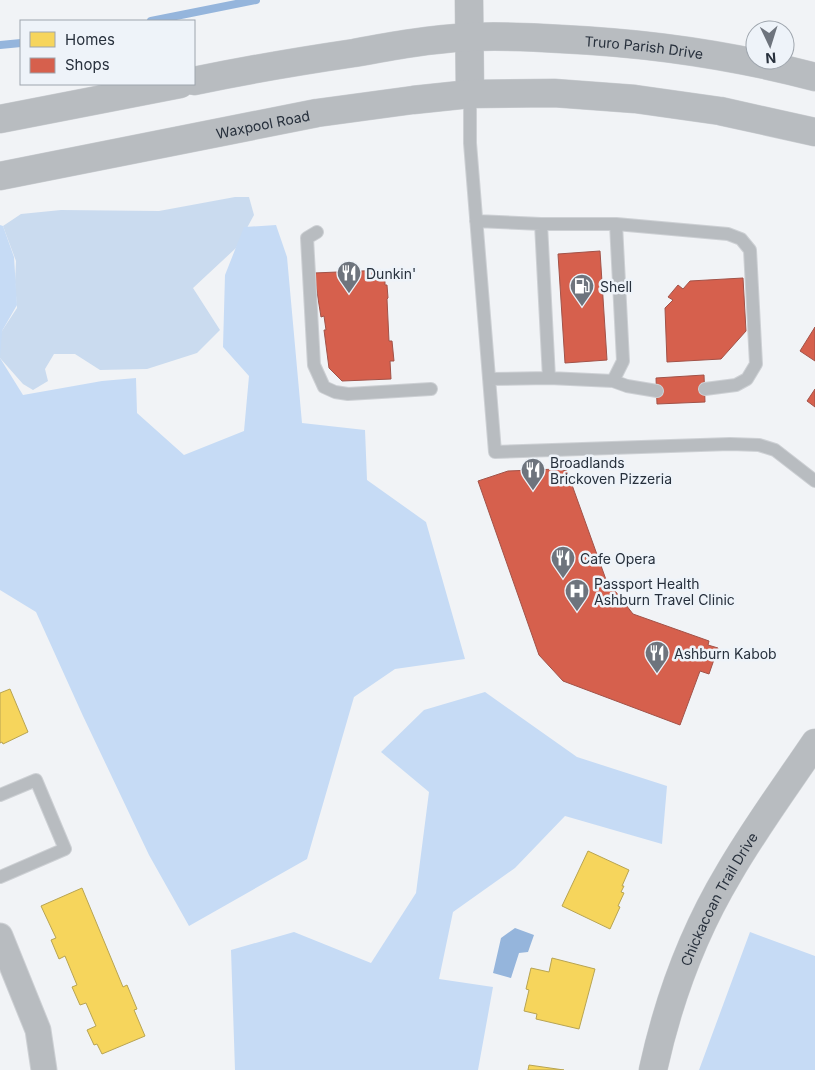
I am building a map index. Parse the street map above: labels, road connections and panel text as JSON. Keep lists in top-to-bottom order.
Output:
{
  "streets": {
    "street": ["Truro Parish Drive", "Waxpool Road", "Chickacoan Trail Drive"]
  },
  "places": {
    "restaurant": [
      "Dunkin'",
      "Broadlands Brickoven Pizzeria",
      "Cafe Opera",
      "Ashburn Kabob"
    ],
    "fuel station": ["Shell"],
    "hospital": ["Passport Health Ashburn Travel Clinic"]
  },
  "legend": ["Homes", "Shops"],
  "north": "bottom"
}
